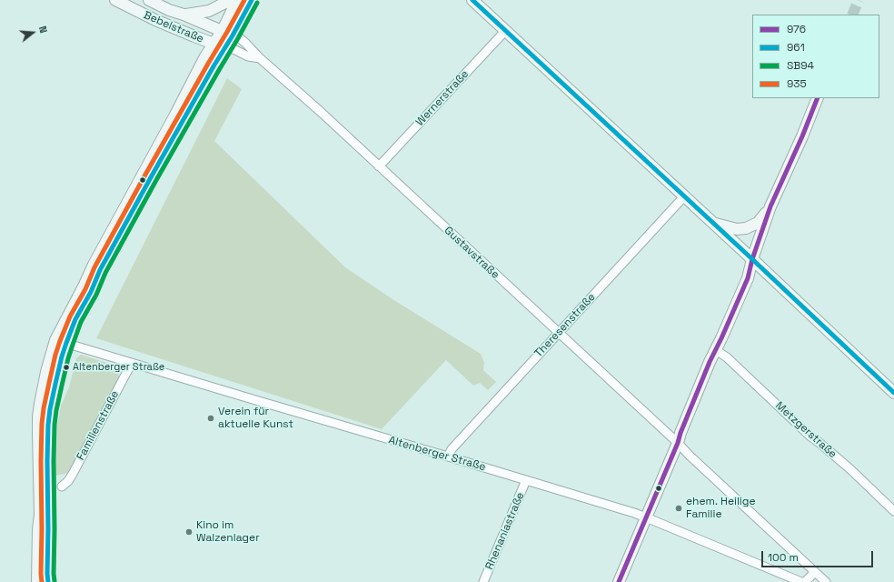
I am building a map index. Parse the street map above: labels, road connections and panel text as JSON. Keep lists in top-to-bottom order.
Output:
{
  "streets": {
    "street": [
      "Bebelstraße",
      "Wernerstraße",
      "Gustavstraße",
      "Theresenstraße",
      "Familienstraße",
      "Metzgerstraße",
      "Altenberger Straße",
      "Rhenaniastraße"
    ]
  },
  "crossings": [
    ["Bebelstraße", "Gustavstraße"],
    ["Wernerstraße", "Gustavstraße"],
    ["Gustavstraße", "Theresenstraße"],
    ["Theresenstraße", "Altenberger Straße"],
    ["Familienstraße", "Altenberger Straße"],
    ["Altenberger Straße", "Rhenaniastraße"]
  ],
  "places": [
    "Altenberger Straße",
    "Verein für aktuelle Kunst",
    "ehem. Heilige Familie",
    "Kino im Walzenlager"
  ],
  "lines": [
    "transit line 961",
    "transit line 935",
    "transit line SB94",
    "transit line 976"
  ],
  "legend": [
    "976",
    "961",
    "SB94",
    "935"
  ],
  "scale_bar": "100 m",
  "north": "right"
}
